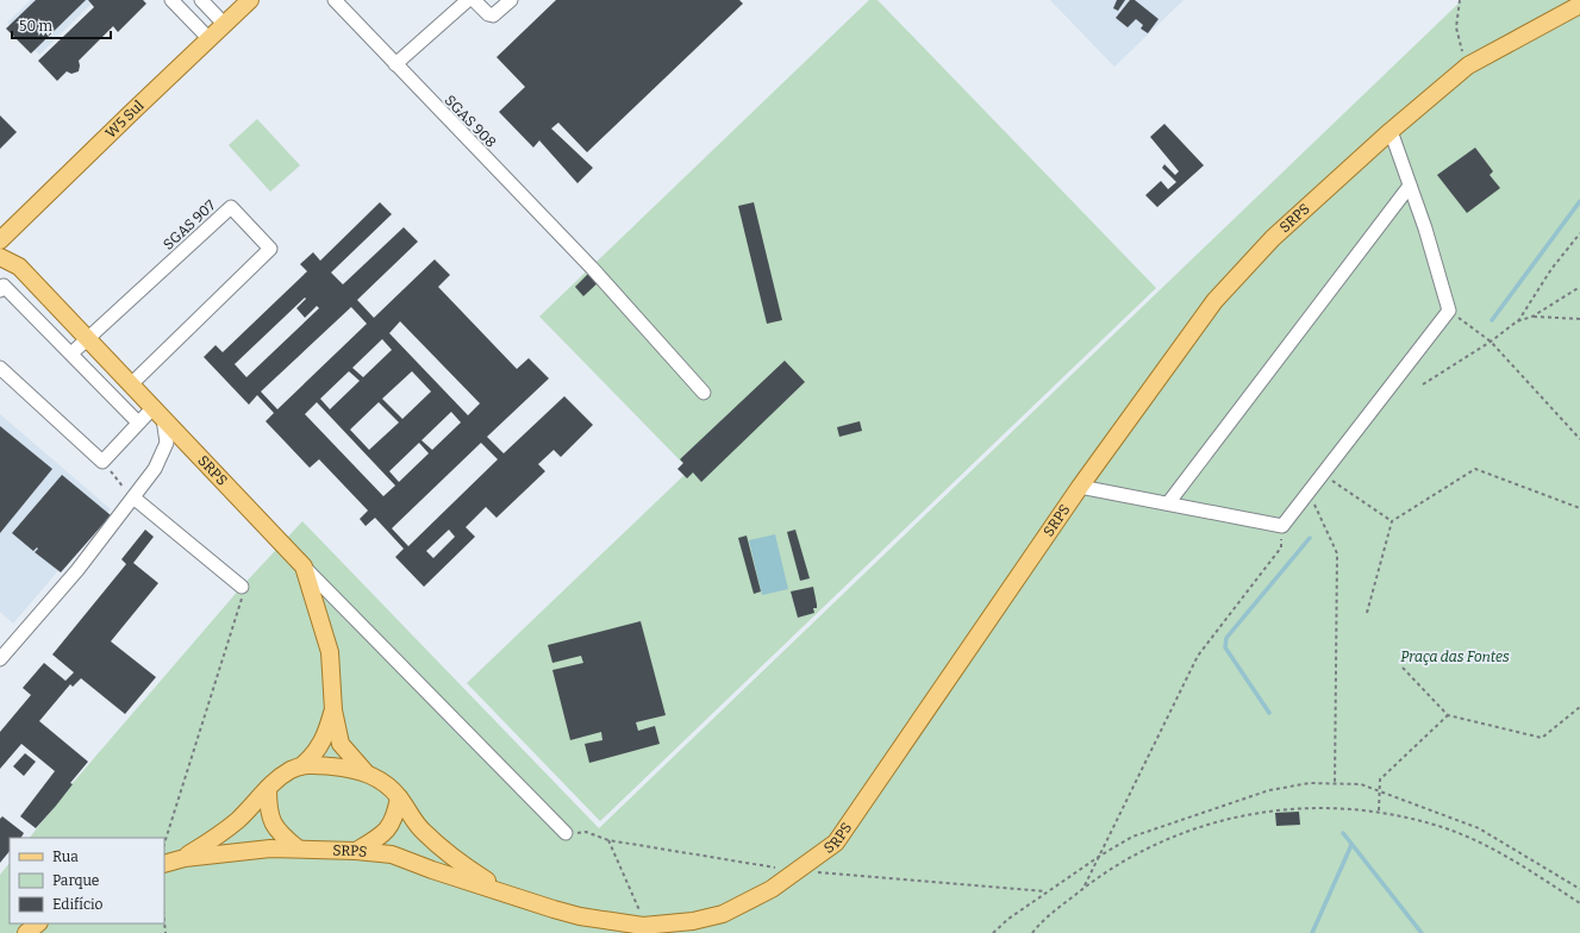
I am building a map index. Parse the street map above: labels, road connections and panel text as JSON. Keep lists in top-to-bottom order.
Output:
{
  "streets": {
    "main road": ["W5 Sul", "SRPS"],
    "street": ["SGAS 908", "SGAS 907"]
  },
  "crossings": [
    ["W5 Sul", "SRPS"],
    ["SRPS", "SGAS 907"]
  ],
  "parks": ["Praça das Fontes"],
  "legend": ["Rua", "Parque", "Edifício"],
  "scale_bar": "50 m"
}
